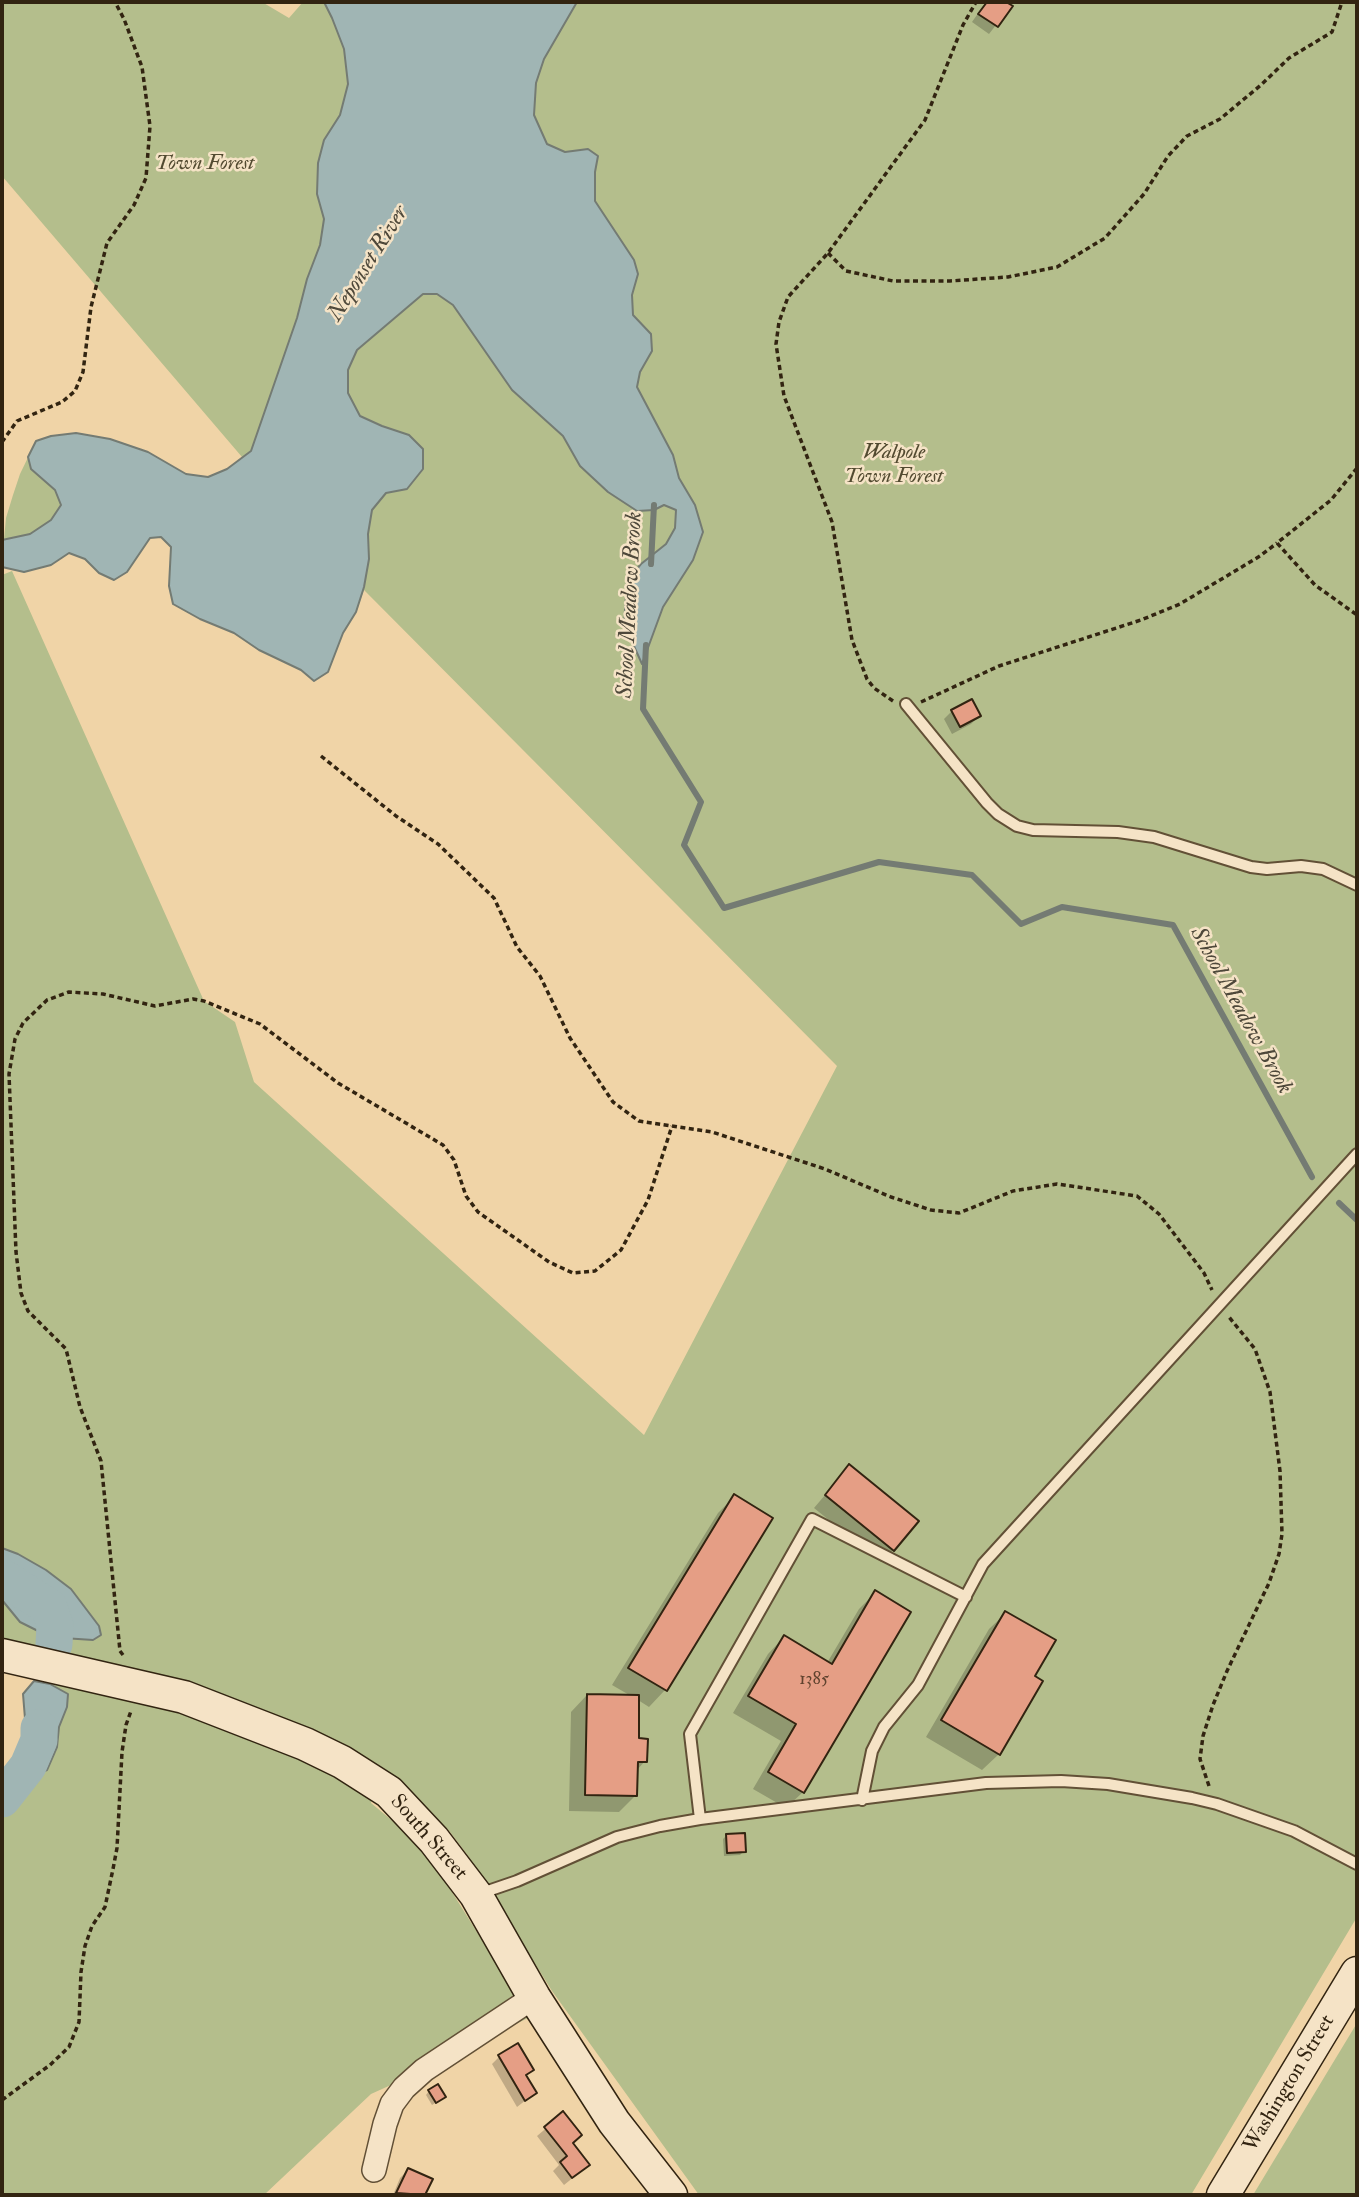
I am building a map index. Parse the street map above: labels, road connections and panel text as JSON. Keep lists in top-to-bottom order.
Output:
{
  "streets": {
    "street": ["South Street", "Washington Street"]
  },
  "water": ["Neponset River", "School Meadow Brook"],
  "parks": ["Town Forest", "Walpole Town Forest"],
  "house_numbers": ["1385"]
}
